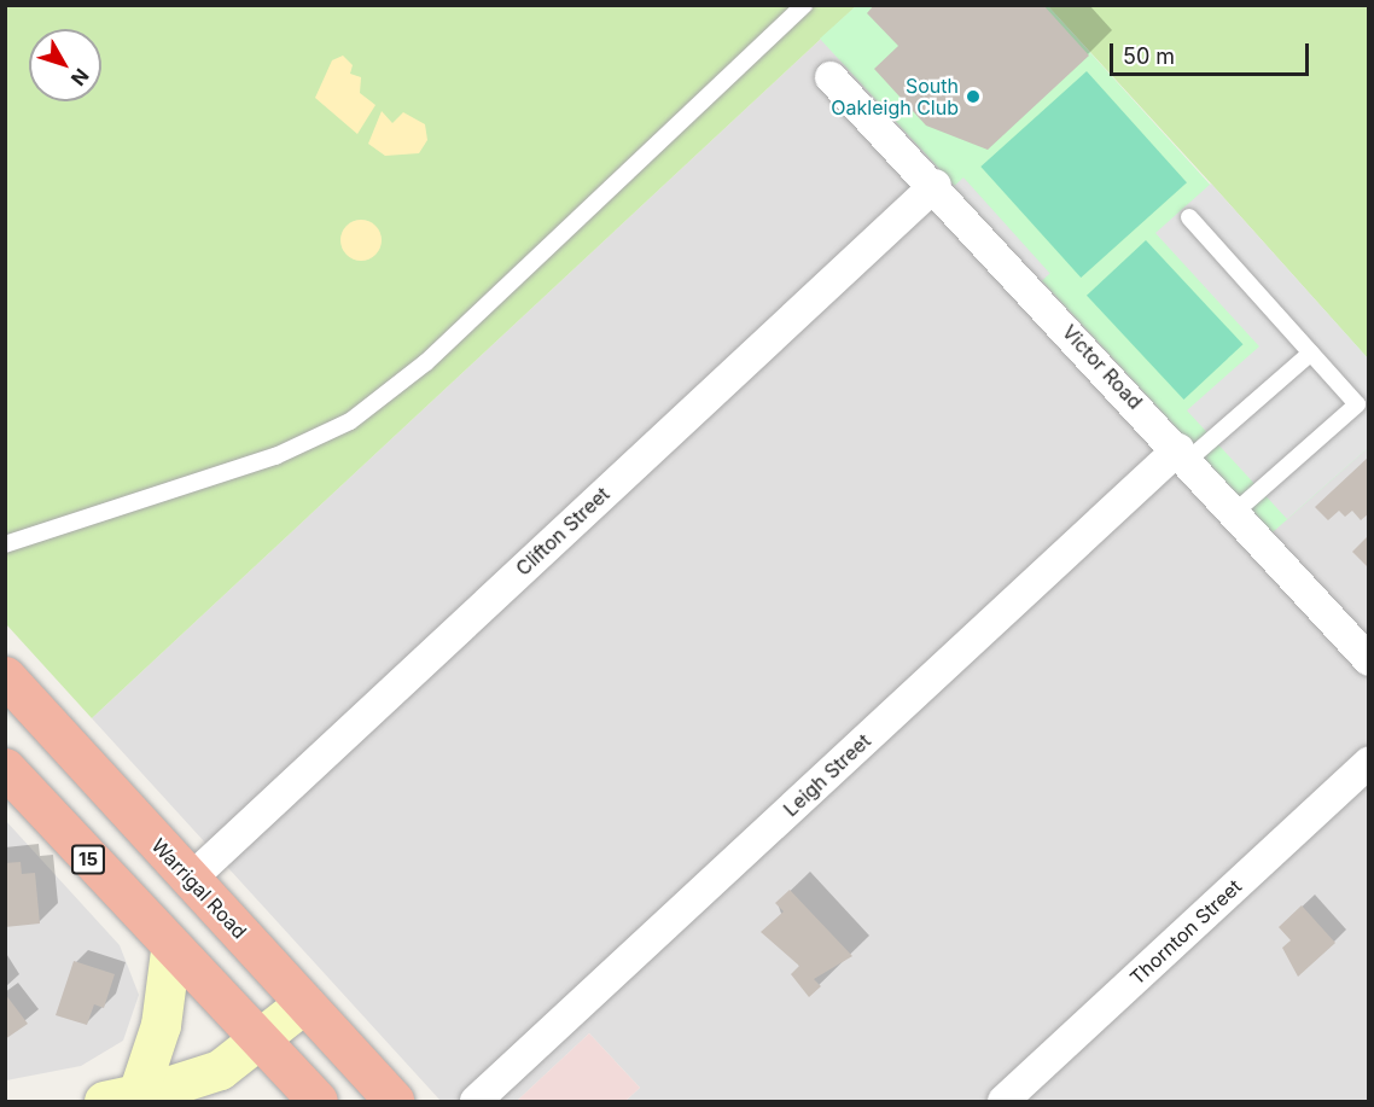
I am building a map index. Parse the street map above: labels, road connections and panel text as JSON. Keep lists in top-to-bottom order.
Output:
{
  "streets": {
    "highway": ["15", "Warrigal Road"],
    "street": [
      "Victor Road",
      "Clifton Street",
      "Leigh Street",
      "Thornton Street"
    ]
  },
  "crossings": [
    ["Victor Road", "Clifton Street"],
    ["Victor Road", "Leigh Street"],
    ["Clifton Street", "Warrigal Road"]
  ],
  "places": ["South Oakleigh Club"],
  "scale_bar": "50 m",
  "north": "bottom right"
}
